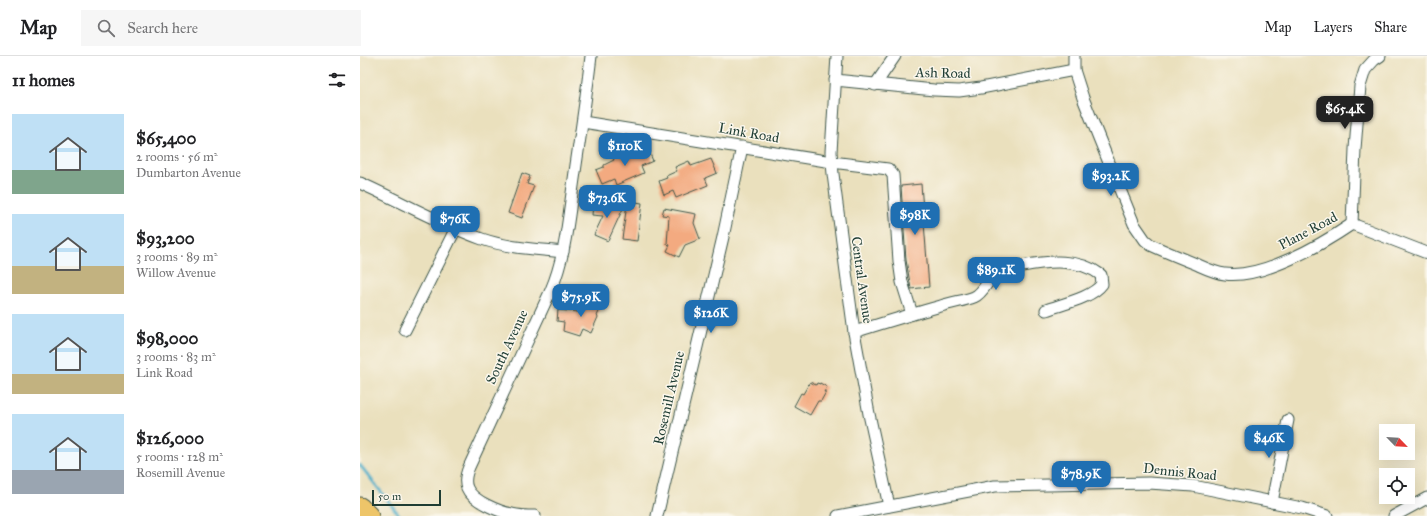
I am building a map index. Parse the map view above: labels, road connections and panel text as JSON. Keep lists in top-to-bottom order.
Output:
{
  "streets": {
    "street": [
      "Ash Road",
      "Link Road",
      "Plane Road",
      "Central Avenue",
      "South Avenue",
      "Rosemill Avenue",
      "Dennis Road"
    ]
  },
  "crossings": [
    ["Ash Road", "Plane Road"],
    ["Ash Road", "Central Avenue"],
    ["Link Road", "Central Avenue"],
    ["Link Road", "South Avenue"],
    ["Link Road", "Rosemill Avenue"],
    ["Central Avenue", "Dennis Road"]
  ],
  "scale_bar": "50 m",
  "north": "bottom right",
  "page": {
    "header": "Map",
    "search": "Search here",
    "nav": ["Map", "Layers", "Share"],
    "heading": "11 homes",
    "price": [
      "$65.4K",
      "$110K",
      "$93.2K",
      "$73.6K",
      "$98K",
      "$76K",
      "$89.1K",
      "$75.9K",
      "$126K",
      "$46K",
      "$78.9K"
    ],
    "list": [
      {
        "name": "$65,400",
        "note": "2 rooms · 56 m² · Dumbarton Avenue"
      },
      {
        "name": "$93,200",
        "note": "3 rooms · 89 m² · Willow Avenue"
      },
      {
        "name": "$98,000",
        "note": "3 rooms · 83 m² · Link Road"
      },
      {
        "name": "$126,000",
        "note": "5 rooms · 128 m² · Rosemill Avenue"
      }
    ],
    "scale": "50 m"
  }
}
